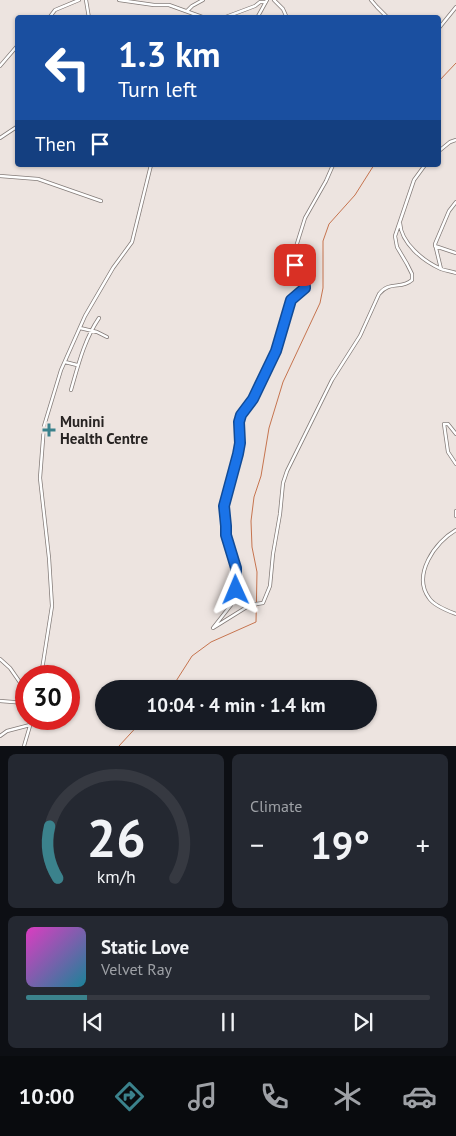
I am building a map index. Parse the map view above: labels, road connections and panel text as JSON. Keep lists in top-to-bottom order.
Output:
{
  "places": {
    "health": ["Munini Health Centre"]
  },
  "page": {
    "turn": ["1.3 km", "Turn left"],
    "then": "Then",
    "limit": "30",
    "trip": "10:04 · 4 min · 1.4 km",
    "tile": "Climate",
    "heat": ["−", "19°", "+"],
    "song": ["Static Love", "Velvet Ray"],
    "tabs": "10:00",
    "gauge": ["26", "km/h"]
  }
}
